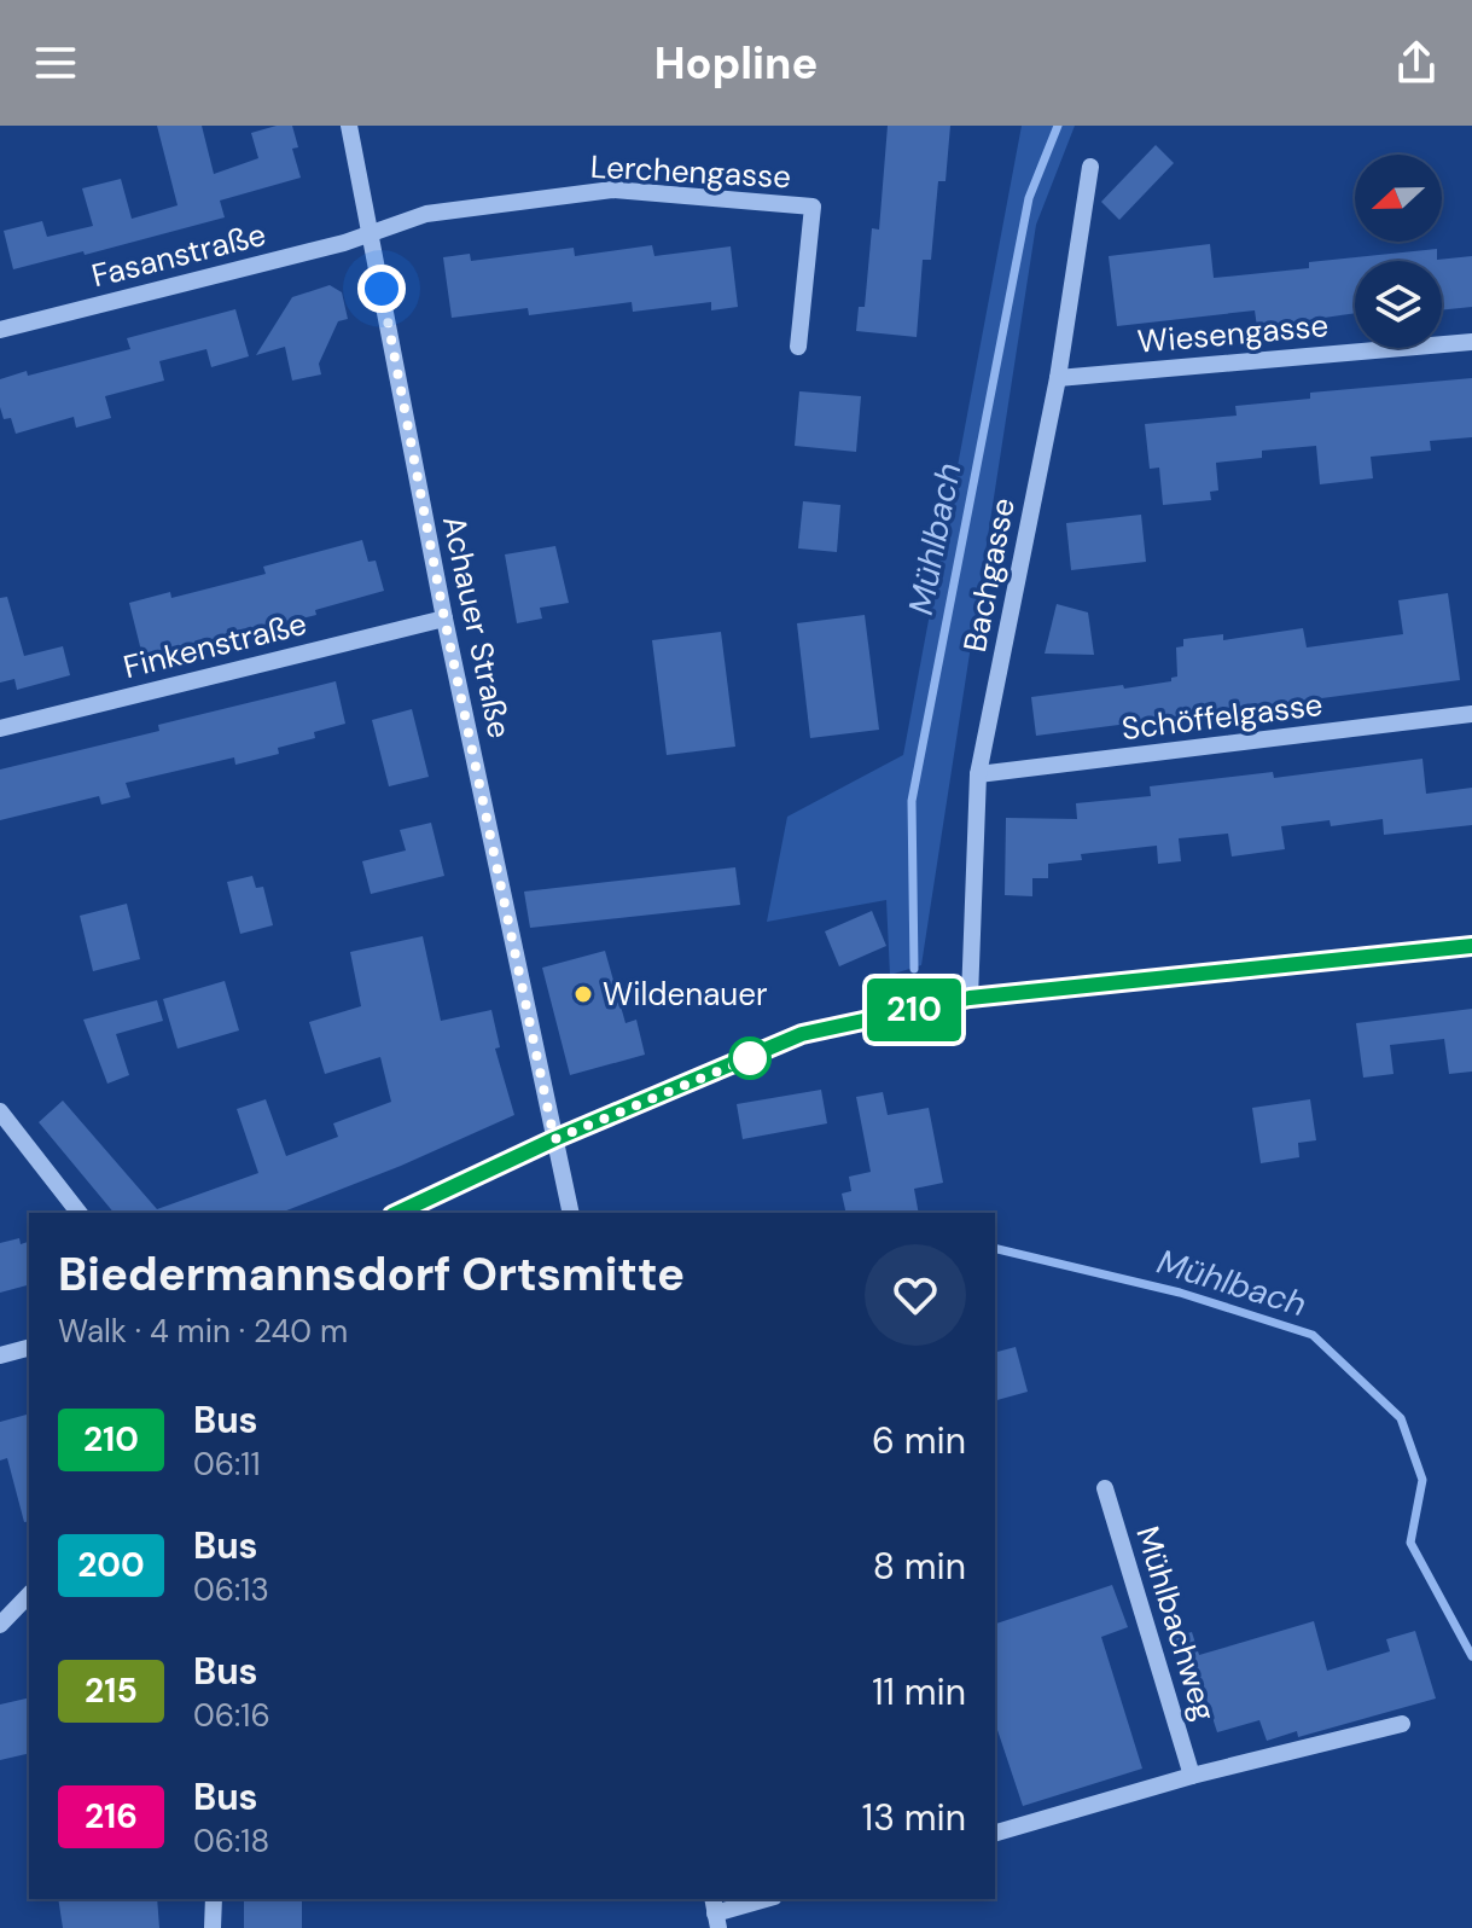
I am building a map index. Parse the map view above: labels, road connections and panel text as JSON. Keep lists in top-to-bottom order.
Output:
{
  "streets": {
    "street": [
      "Lerchengasse",
      "Fasanstraße",
      "Wiesengasse",
      "Bachgasse",
      "Achauer Straße",
      "Finkenstraße",
      "Schöffelgasse",
      "Mühlbachweg"
    ]
  },
  "crossings": [
    ["Lerchengasse", "Fasanstraße"],
    ["Lerchengasse", "Achauer Straße"],
    ["Fasanstraße", "Achauer Straße"],
    ["Wiesengasse", "Bachgasse"],
    ["Bachgasse", "Schöffelgasse"],
    ["Achauer Straße", "Finkenstraße"]
  ],
  "water": ["Mühlbach"],
  "places": ["Wildenauer"],
  "lines": ["bus line 210"],
  "north": "left",
  "page": {
    "header": "Hopline",
    "on_map": "210",
    "heading": ["Biedermannsdorf Ortsmitte", "Walk · 4 min · 240 m"],
    "list": [
      {
        "mark": "210",
        "name": "Bus",
        "note": "06:11",
        "value": "6 min"
      },
      {
        "mark": "200",
        "name": "Bus",
        "note": "06:13",
        "value": "8 min"
      },
      {
        "mark": "215",
        "name": "Bus",
        "note": "06:16",
        "value": "11 min"
      },
      {
        "mark": "216",
        "name": "Bus",
        "note": "06:18",
        "value": "13 min"
      }
    ]
  }
}
